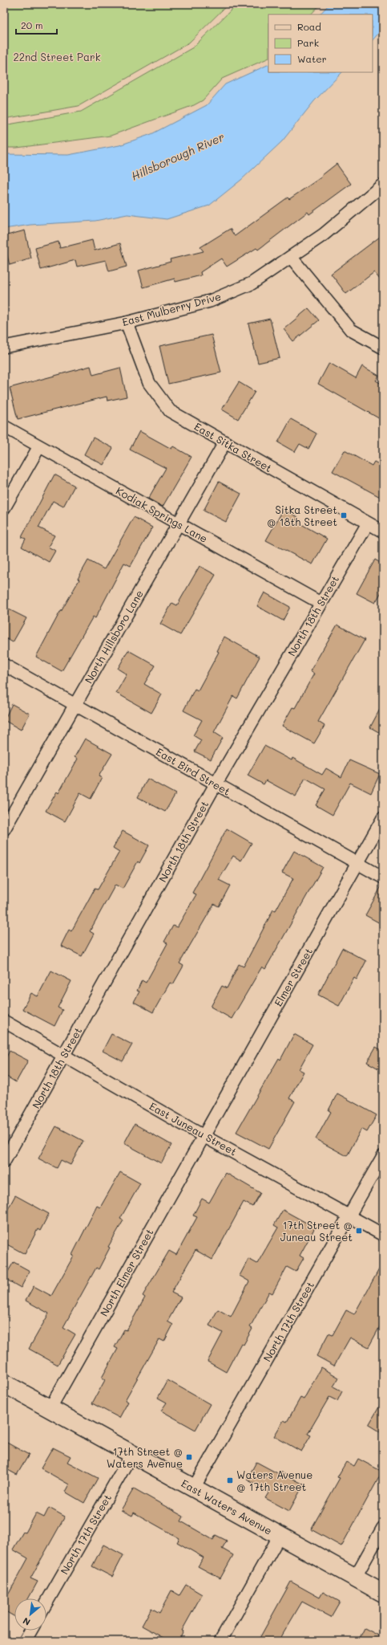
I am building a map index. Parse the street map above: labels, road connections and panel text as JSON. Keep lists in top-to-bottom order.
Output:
{
  "streets": {
    "street": [
      "East Mulberry Drive",
      "East Sitka Street",
      "Kodiak Springs Lane",
      "North 18th Street",
      "North Hillsboro Lane",
      "East Bird Street",
      "Elmer Street",
      "East Juneau Street",
      "North Elmer Street",
      "North 17th Street",
      "East Waters Avenue"
    ]
  },
  "crossings": [
    ["East Mulberry Drive", "East Sitka Street"],
    ["East Sitka Street", "North 18th Street"],
    ["East Sitka Street", "North Hillsboro Lane"],
    ["Kodiak Springs Lane", "North 18th Street"],
    ["Kodiak Springs Lane", "North Hillsboro Lane"],
    ["North 18th Street", "East Bird Street"],
    ["North 18th Street", "East Juneau Street"],
    ["North Hillsboro Lane", "East Bird Street"],
    ["East Bird Street", "Elmer Street"],
    ["Elmer Street", "East Juneau Street"],
    ["Elmer Street", "North Elmer Street"],
    ["East Juneau Street", "North Elmer Street"],
    ["East Juneau Street", "North 17th Street"],
    ["North Elmer Street", "East Waters Avenue"],
    ["North 17th Street", "East Waters Avenue"]
  ],
  "water": ["Hillsborough River"],
  "parks": ["22nd Street Park"],
  "places": {
    "transit": [
      "Sitka Street @ 18th Street",
      "17th Street @ Juneau Street",
      "17th Street @ Waters Avenue",
      "Waters Avenue @ 17th Street"
    ]
  },
  "legend": ["Road", "Park", "Water"],
  "scale_bar": "20 m",
  "north": "bottom left"
}
